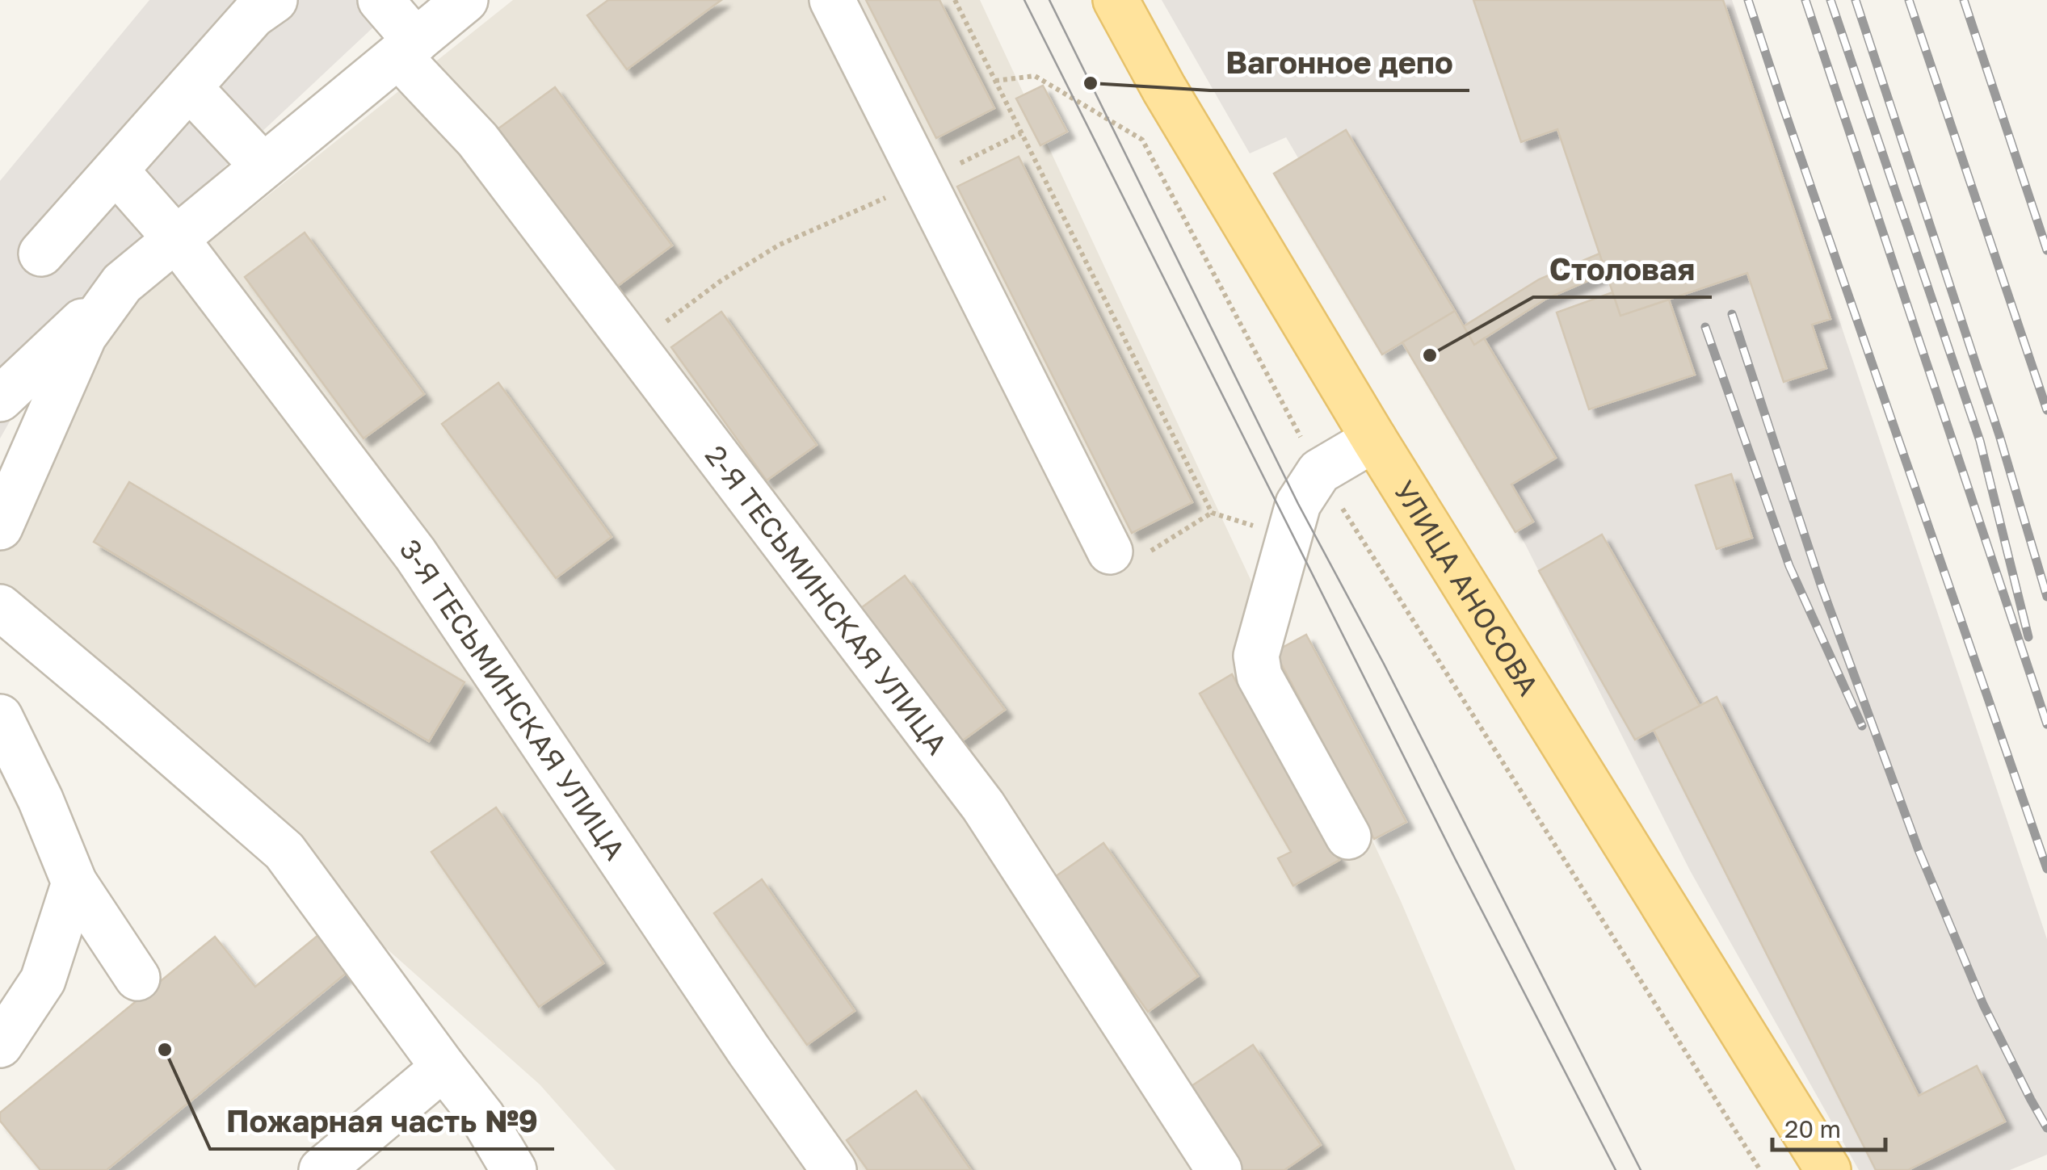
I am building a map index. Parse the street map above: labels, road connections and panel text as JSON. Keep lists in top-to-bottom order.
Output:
{
  "streets": {
    "main road": ["УЛИЦА АНОСОВА"],
    "street": ["2-Я ТЕСЬМИНСКАЯ УЛИЦА", "3-Я ТЕСЬМИНСКАЯ УЛИЦА"]
  },
  "places": ["Вагонное депо", "Столовая", "Пожарная часть №9"],
  "scale_bar": "20 m"
}
